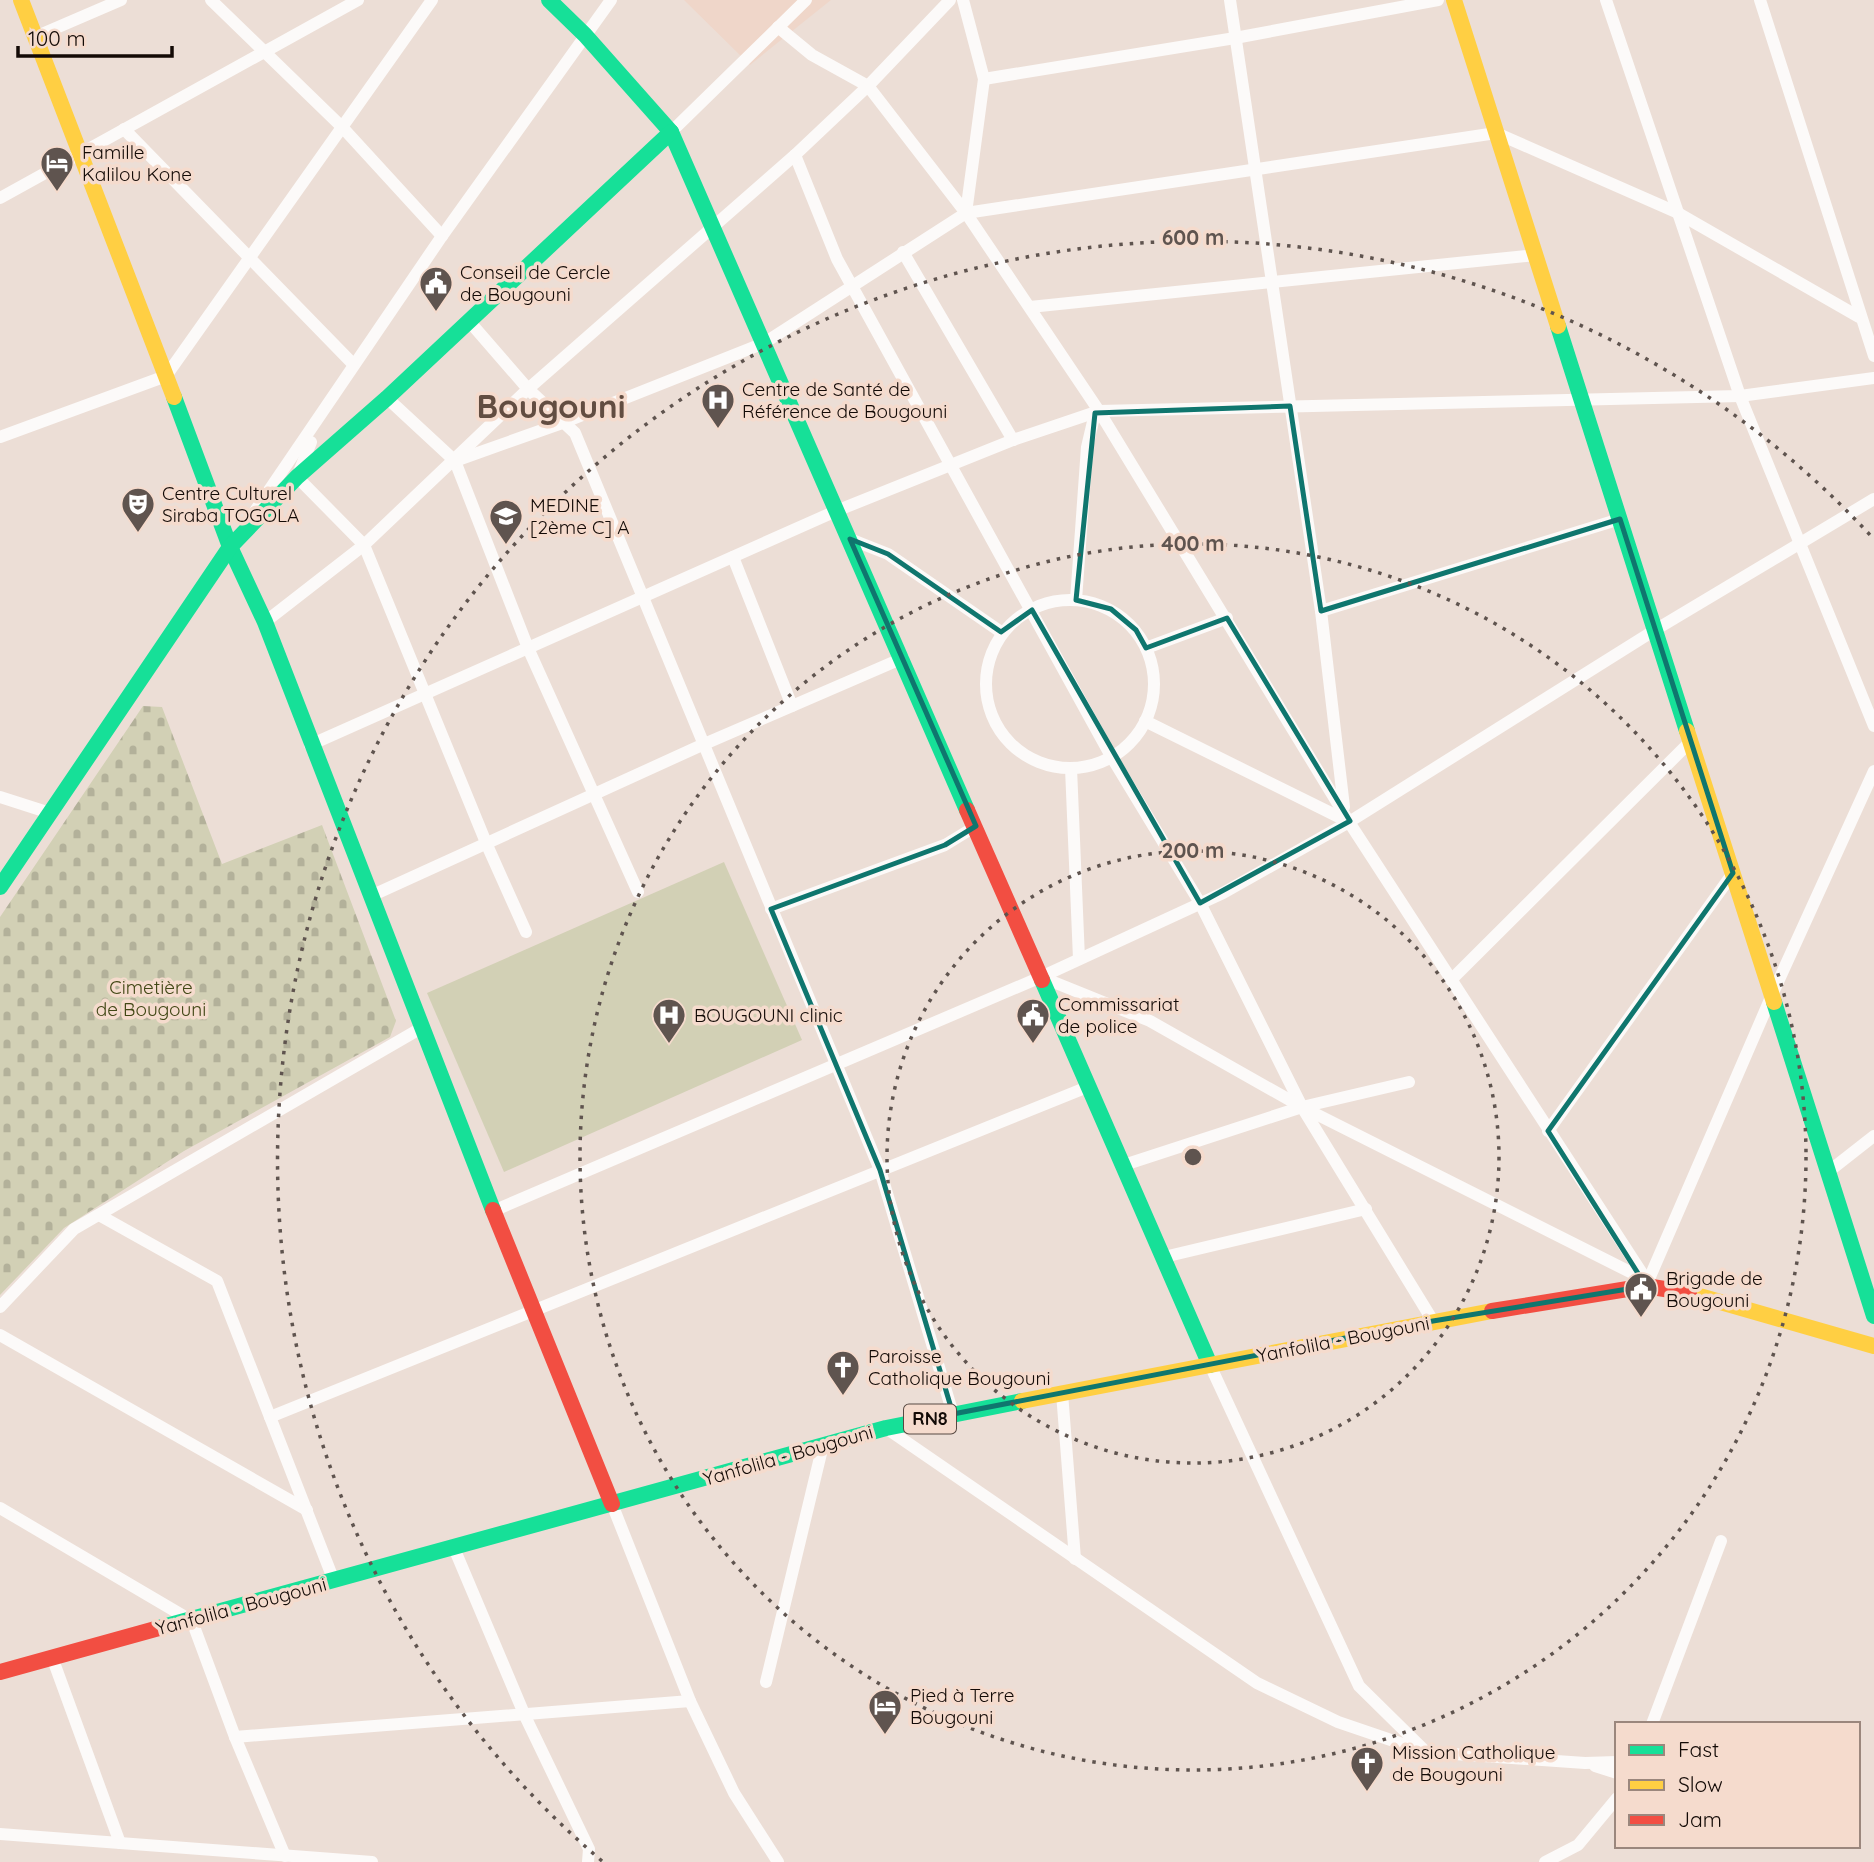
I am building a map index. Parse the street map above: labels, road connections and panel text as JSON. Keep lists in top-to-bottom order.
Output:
{
  "streets": {
    "street": ["Yanfolila - Bougouni", "RN8"]
  },
  "districts": ["Bougouni"],
  "parks": ["Cimetière de Bougouni"],
  "places": {
    "hotel": ["Famille Kalilou Kone", "Pied à Terre Bougouni"],
    "public building": ["Conseil de Cercle de Bougouni", "Commissariat de police", "Brigade de Bougouni"],
    "hospital": ["Centre de Santé de Référence de Bougouni", "BOUGOUNI clinic"],
    "theatre": ["Centre Culturel Siraba TOGOLA"],
    "school or university": ["MEDINE [2ème C] A"],
    "church": ["Paroisse Catholique Bougouni", "Mission Catholique de Bougouni"]
  },
  "legend": ["Fast", "Slow", "Jam"],
  "scale_bar": "100 m",
  "rings": ["600 m", "400 m", "200 m"]
}
